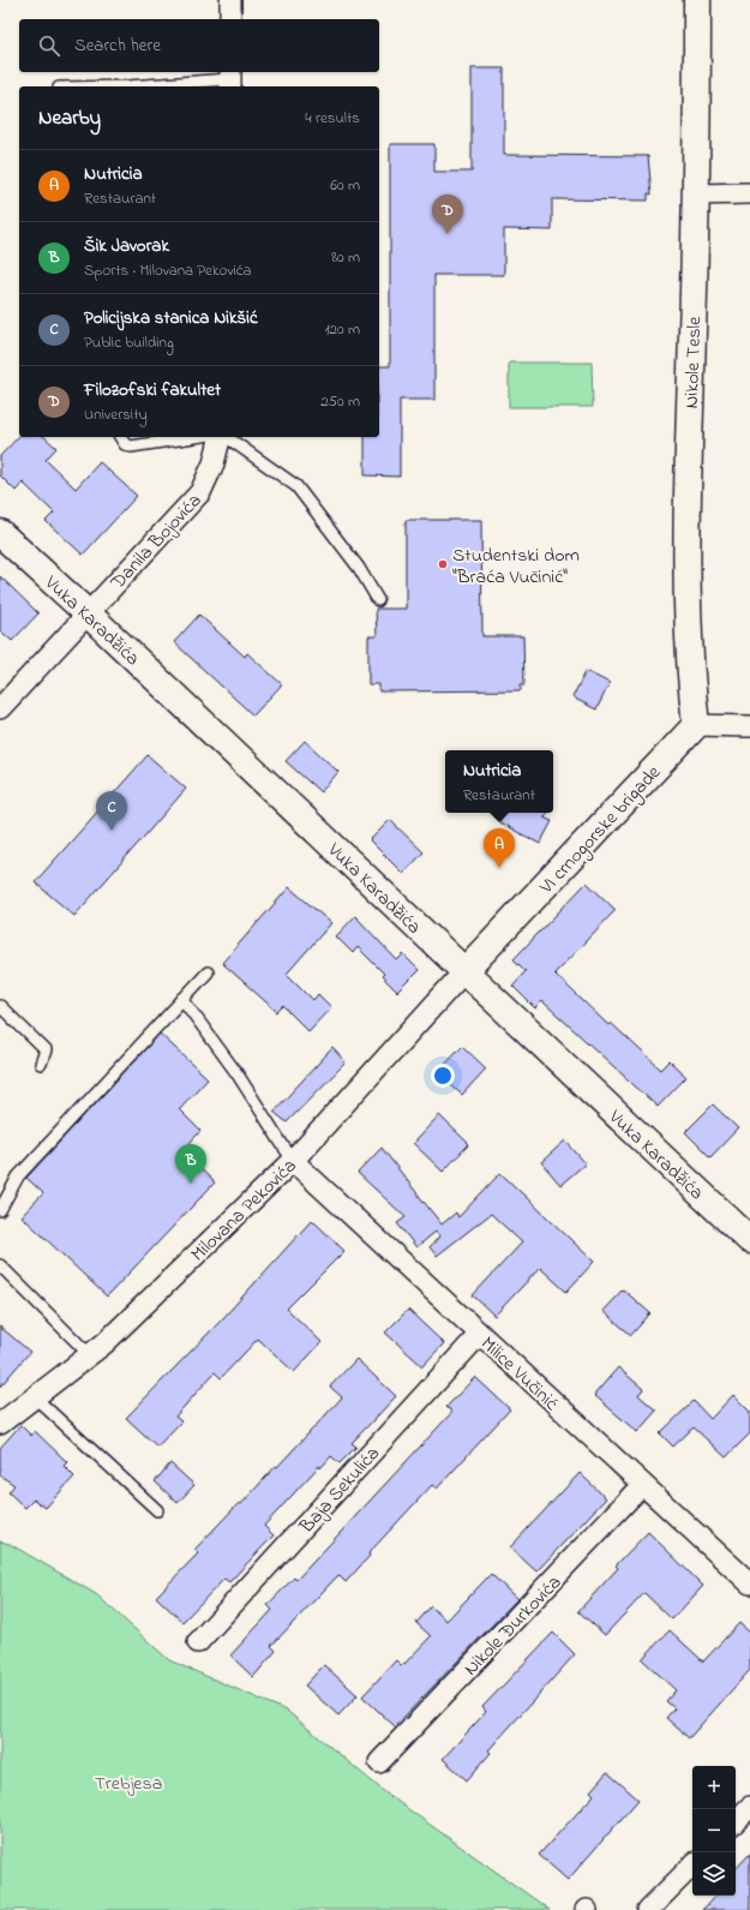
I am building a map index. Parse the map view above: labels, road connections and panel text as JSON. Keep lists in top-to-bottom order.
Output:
{
  "streets": {
    "street": [
      "Nikole Tesle",
      "Danila Bojovića",
      "Vuka Karadžića",
      "VI crnogorske brigade",
      "Milovana Pekovića",
      "Milice Vučinić",
      "Baja Sekulića",
      "Nikole Đurkovića"
    ]
  },
  "crossings": [
    ["Nikole Tesle", "VI crnogorske brigade"],
    ["Danila Bojovića", "Vuka Karadžića"],
    ["Vuka Karadžića", "VI crnogorske brigade"],
    ["Vuka Karadžića", "Milovana Pekovića"],
    ["VI crnogorske brigade", "Milovana Pekovića"],
    ["Milovana Pekovića", "Milice Vučinić"],
    ["Milice Vučinić", "Baja Sekulića"],
    ["Milice Vučinić", "Nikole Đurkovića"]
  ],
  "parks": ["Trebjesa"],
  "places": ["Studentski dom \"Braća Vučinić\""],
  "page": {
    "search": "Search here",
    "heading": ["Nearby", "4 results"],
    "list": [
      {
        "mark": "A",
        "name": "Nutricia",
        "note": "Restaurant",
        "value": "60 m"
      },
      {
        "mark": "B",
        "name": "Šik Javorak",
        "note": "Sports · Milovana Pekovića",
        "value": "80 m"
      },
      {
        "mark": "C",
        "name": "Policijska stanica Nikšić",
        "note": "Public building",
        "value": "120 m"
      },
      {
        "mark": "D",
        "name": "Filozofski fakultet",
        "note": "University",
        "value": "250 m"
      }
    ],
    "pins": [
      "D",
      "C",
      "A",
      "B"
    ],
    "popup": ["Nutricia", "Restaurant"],
    "map_buttons": ["+", "−"]
  }
}
